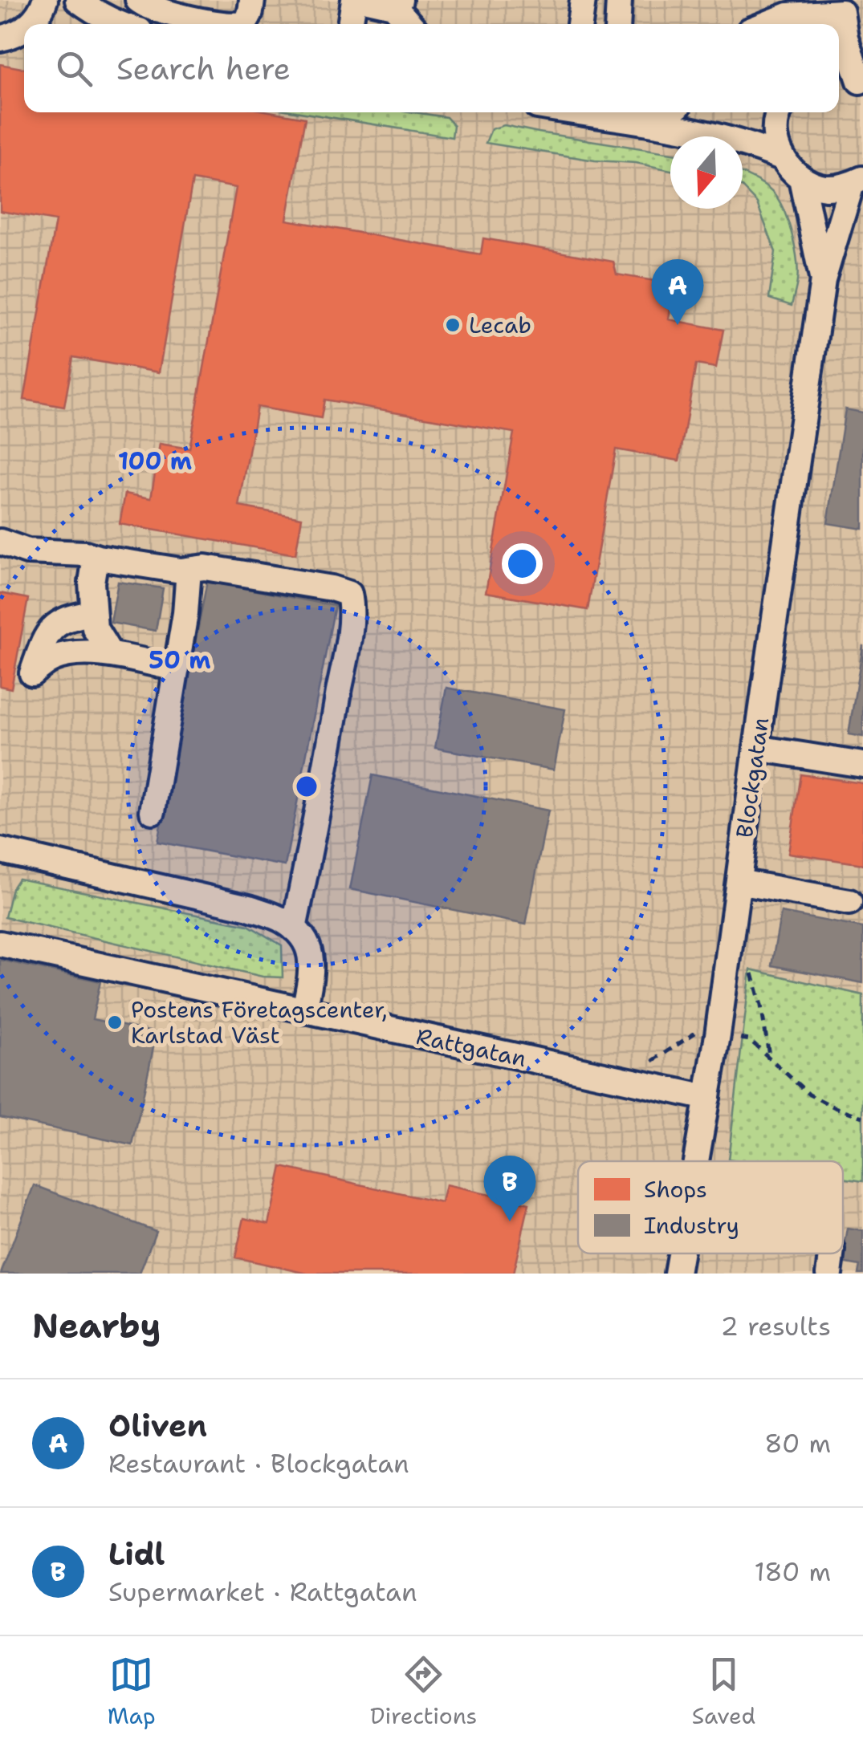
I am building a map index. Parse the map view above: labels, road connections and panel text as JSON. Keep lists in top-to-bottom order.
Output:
{
  "streets": {
    "street": ["Blockgatan", "Rattgatan"]
  },
  "crossings": [
    ["Blockgatan", "Rattgatan"]
  ],
  "places": ["Lecab", "Postens Företagscenter, Karlstad Väst"],
  "legend": ["Shops", "Industry"],
  "north": "bottom",
  "page": {
    "search": "Search here",
    "pins": ["A", "B"],
    "heading": ["Nearby", "2 results"],
    "list": [
      {
        "mark": "A",
        "name": "Oliven",
        "note": "Restaurant · Blockgatan",
        "value": "80 m"
      },
      {
        "mark": "B",
        "name": "Lidl",
        "note": "Supermarket · Rattgatan",
        "value": "180 m"
      }
    ],
    "nav": ["Map", "Directions", "Saved"]
  },
  "rings": ["100 m", "50 m"]
}
